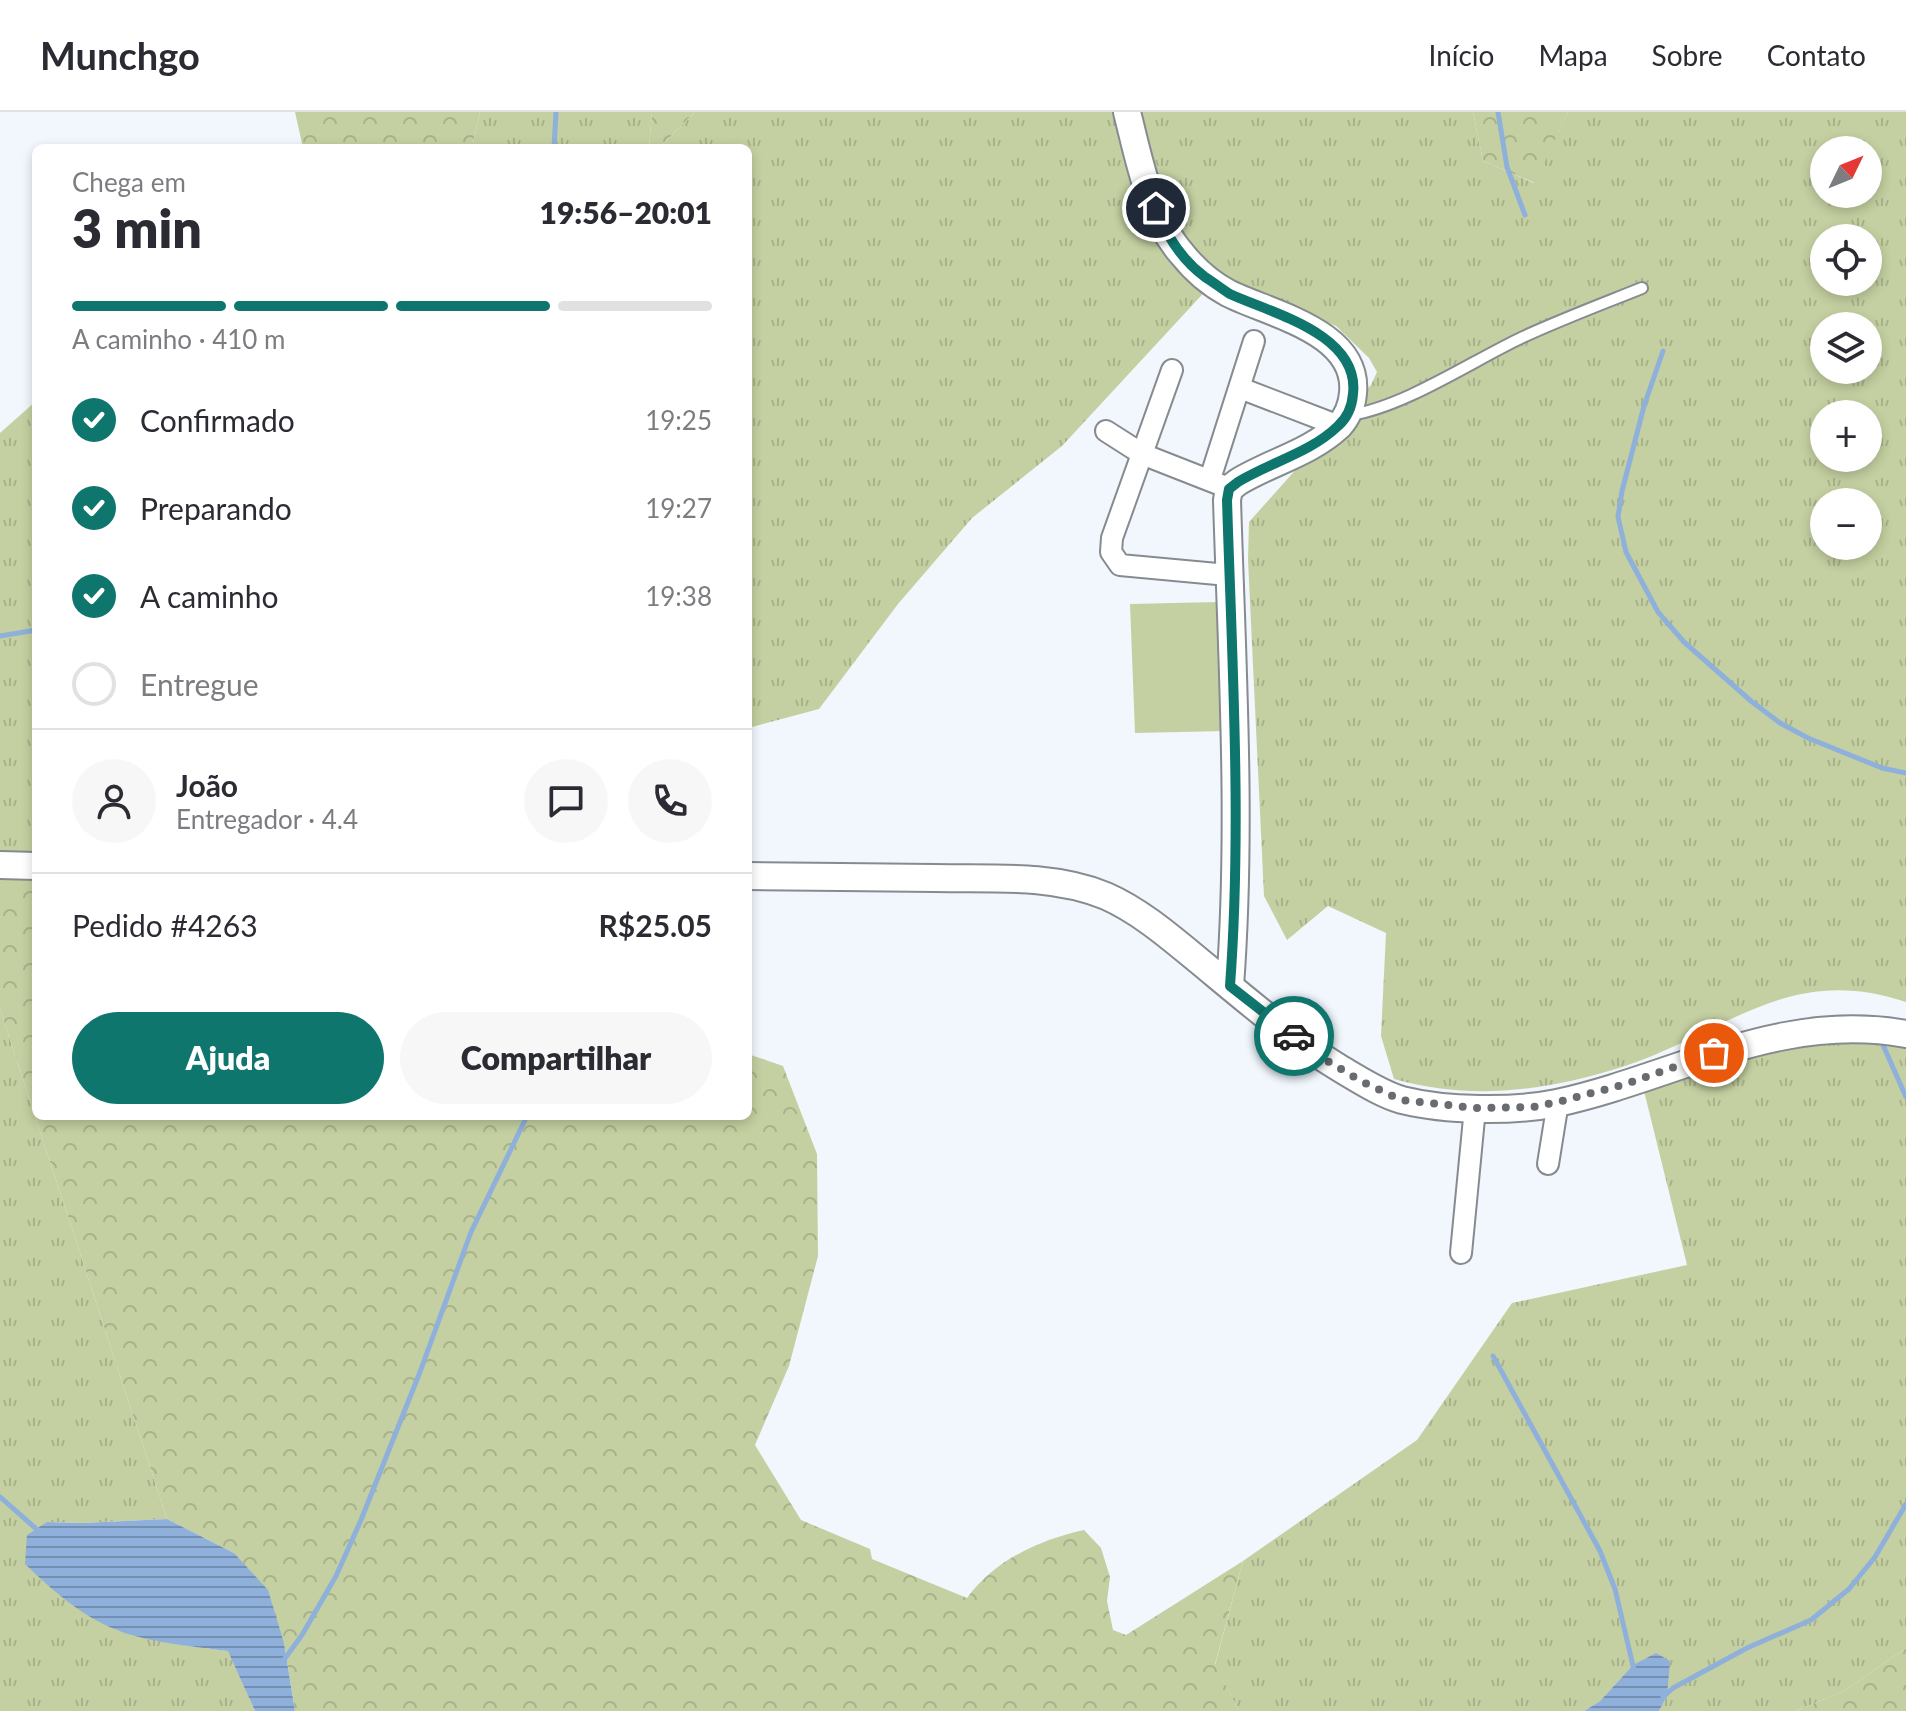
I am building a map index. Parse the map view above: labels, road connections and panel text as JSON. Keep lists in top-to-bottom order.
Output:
{
  "north": "top right",
  "page": {
    "header": "Munchgo",
    "nav": [
      "Início",
      "Mapa",
      "Sobre",
      "Contato"
    ],
    "map_buttons": ["+", "−"],
    "heading": ["3 min", "Chega em", "19:56–20:01"],
    "panel": [
      "João",
      "Entregador · 4.4",
      "Pedido #4263",
      "R$25.05"
    ],
    "bar": "A caminho · 410 m",
    "list": [
      ["Confirmado", "19:25"],
      ["Preparando", "19:27"],
      ["A caminho", "19:38"],
      "Entregue"
    ],
    "buttons": ["Ajuda", "Compartilhar"]
  }
}
